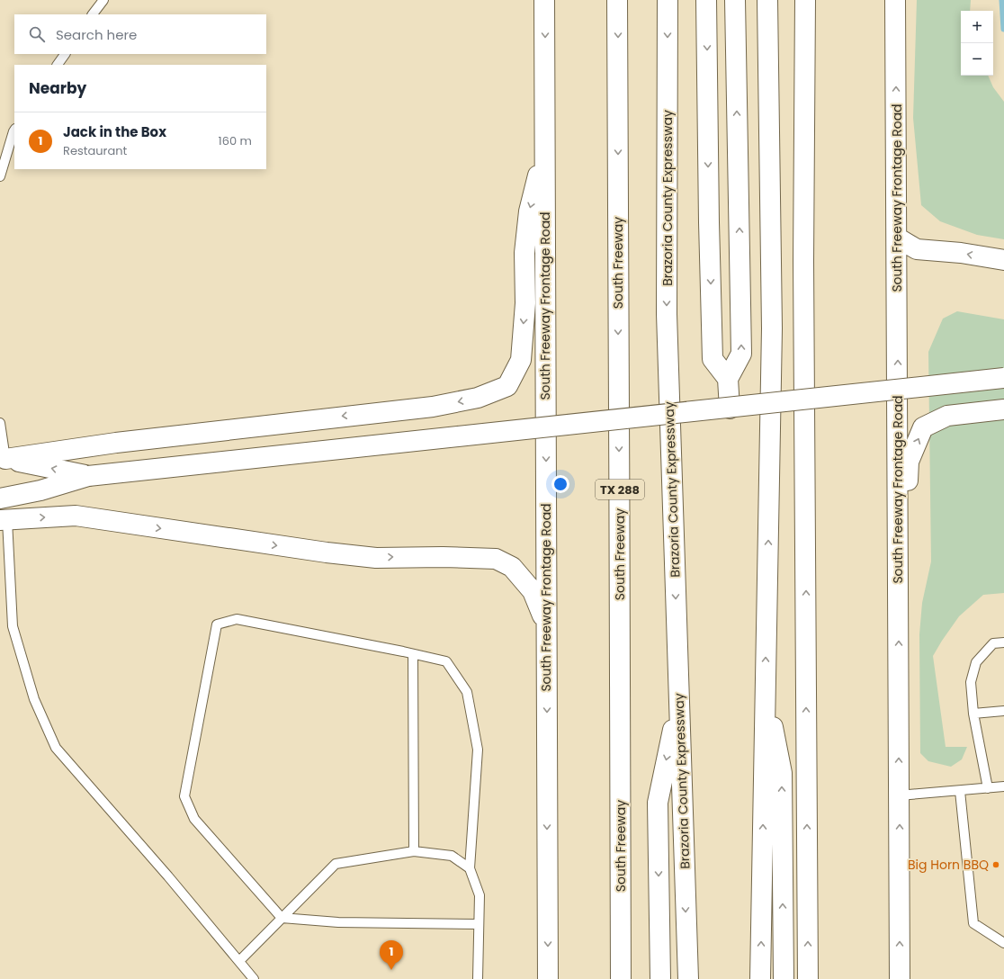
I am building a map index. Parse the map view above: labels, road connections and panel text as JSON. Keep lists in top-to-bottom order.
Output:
{
  "streets": {
    "main road": [
      "Brazoria County Expressway",
      "South Freeway Frontage Road",
      "South Freeway",
      "TX 288"
    ]
  },
  "places": ["Big Horn BBQ"],
  "page": {
    "map_buttons": ["+", "−"],
    "search": "Search here",
    "heading": "Nearby",
    "list": [
      {
        "mark": "1",
        "name": "Jack in the Box",
        "note": "Restaurant",
        "value": "160 m"
      }
    ],
    "pins": "1"
  }
}
